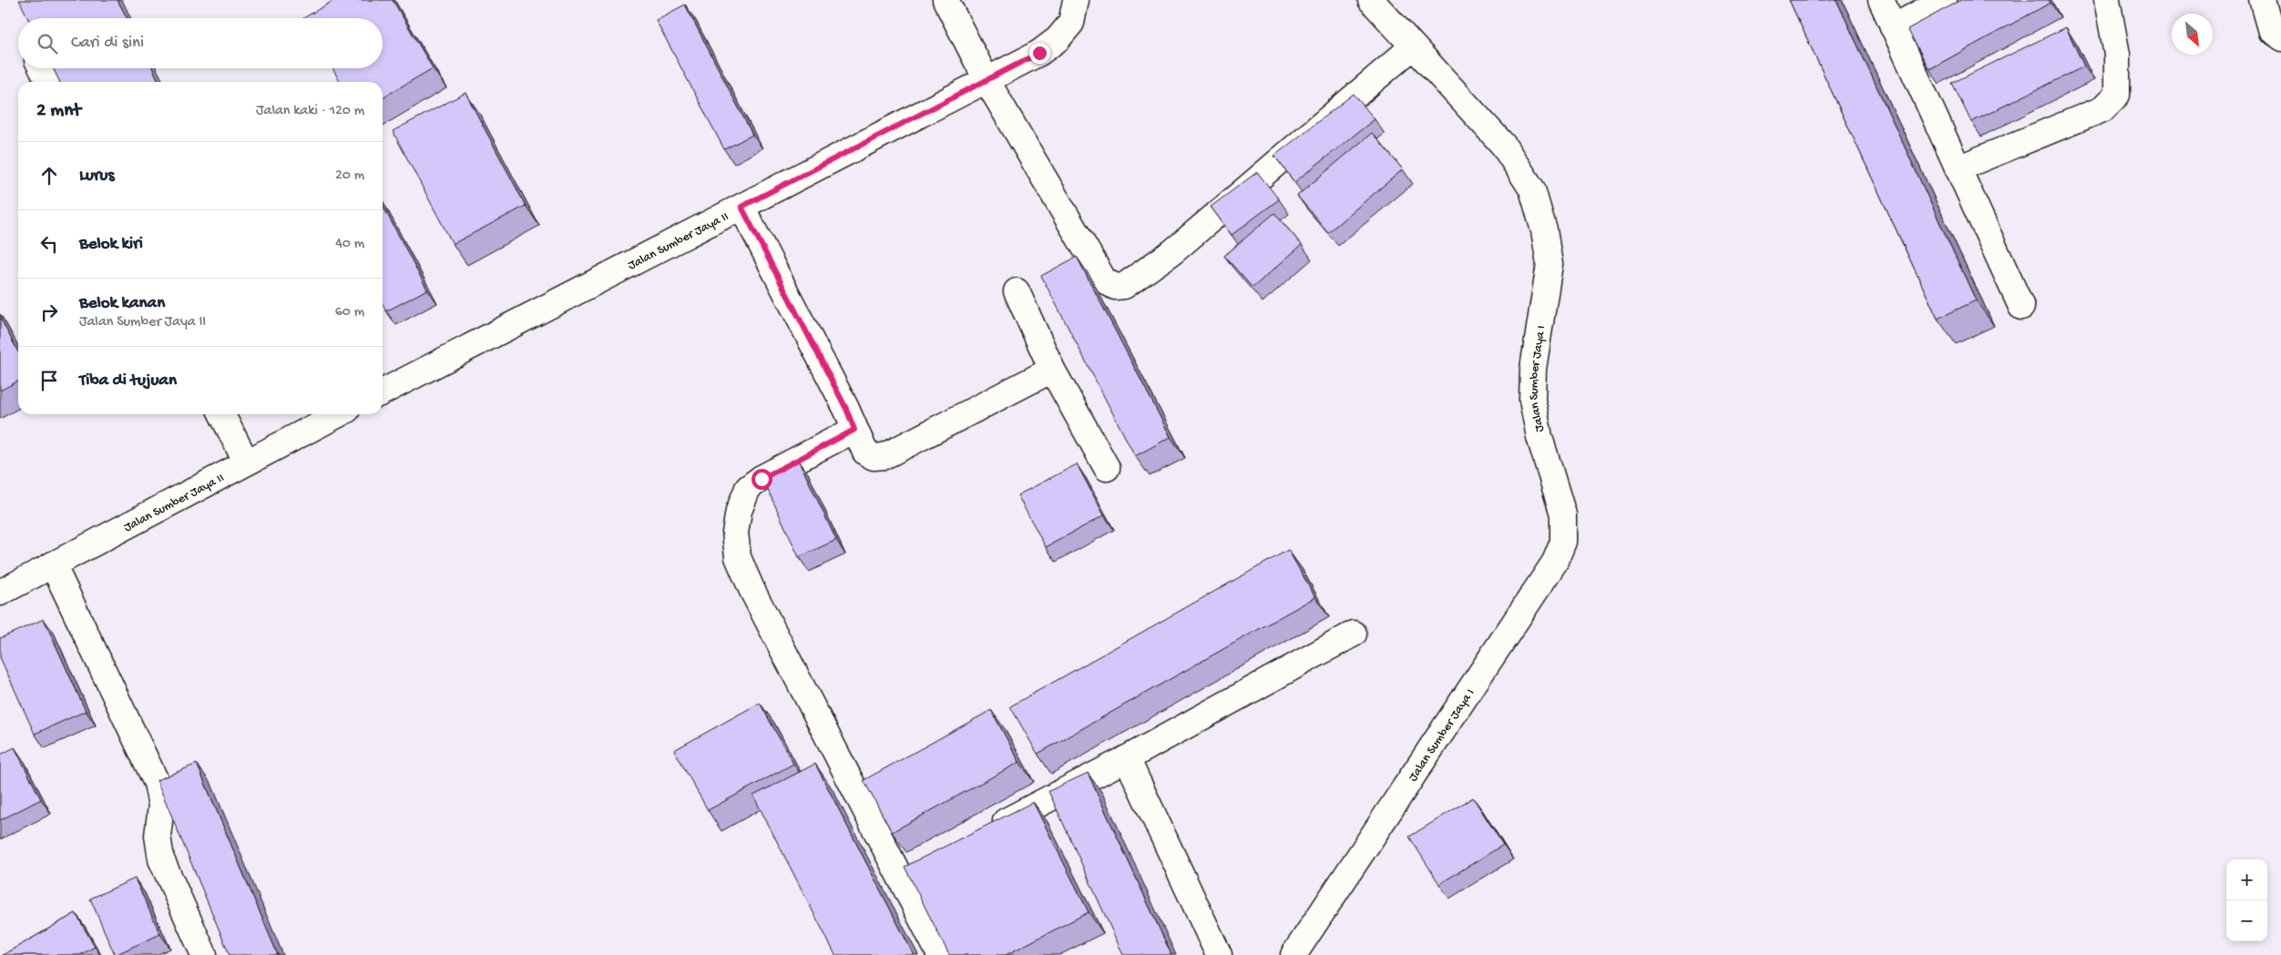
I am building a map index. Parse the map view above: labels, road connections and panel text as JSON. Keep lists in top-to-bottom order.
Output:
{
  "streets": {
    "street": ["Jalan Sumber Jaya II", "Jalan Sumber Jaya I"]
  },
  "north": "bottom right",
  "page": {
    "search": "Cari di sini",
    "heading": ["2 mnt", "Jalan kaki · 120 m"],
    "list": [
      ["Lurus", "20 m"],
      ["Belok kiri", "40 m"],
      ["Belok kanan", "Jalan Sumber Jaya II", "60 m"],
      "Tiba di tujuan"
    ],
    "map_buttons": ["+", "−"]
  }
}
